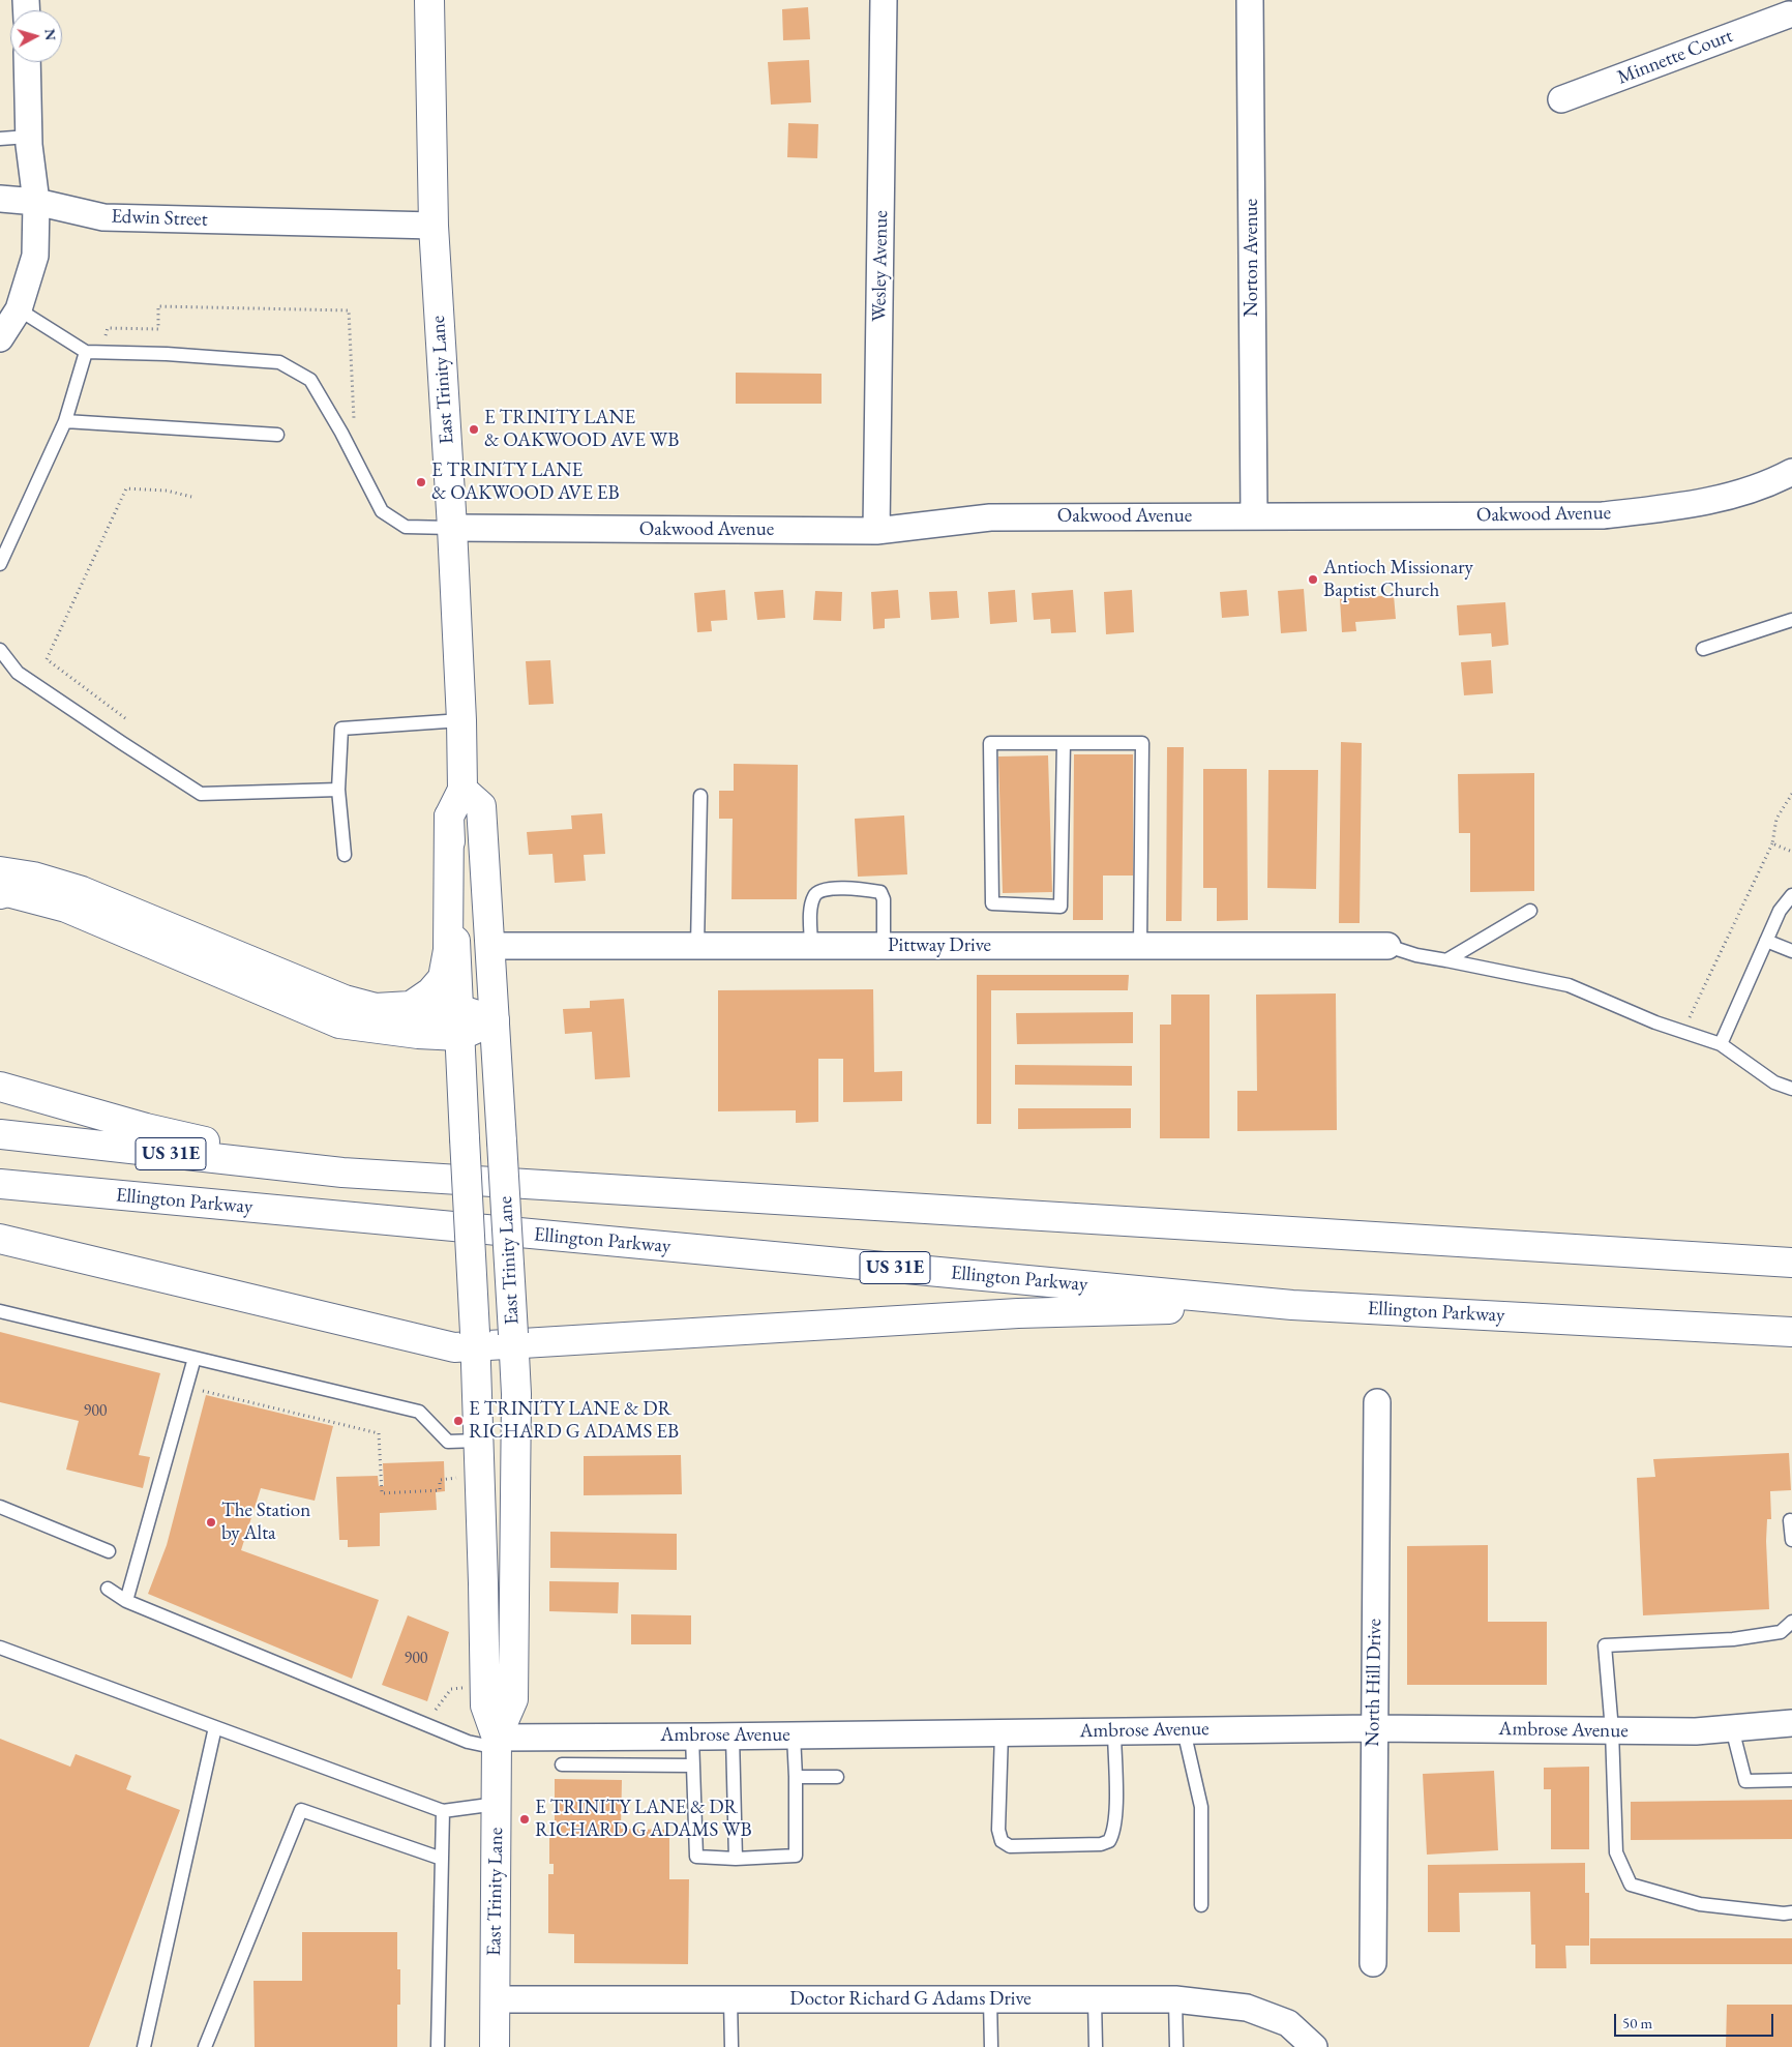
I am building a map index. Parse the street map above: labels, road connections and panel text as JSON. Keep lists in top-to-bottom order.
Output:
{
  "streets": {
    "main road": ["East Trinity Lane", "US 31E", "Ellington Parkway"],
    "street": [
      "Minnette Court",
      "Edwin Street",
      "Norton Avenue",
      "Wesley Avenue",
      "Oakwood Avenue",
      "Pittway Drive",
      "North Hill Drive",
      "Ambrose Avenue",
      "Doctor Richard G Adams Drive"
    ]
  },
  "crossings": [
    ["Edwin Street", "East Trinity Lane"],
    ["Norton Avenue", "Oakwood Avenue"],
    ["Wesley Avenue", "Oakwood Avenue"],
    ["East Trinity Lane", "Oakwood Avenue"],
    ["East Trinity Lane", "Pittway Drive"],
    ["East Trinity Lane", "Ambrose Avenue"],
    ["East Trinity Lane", "Doctor Richard G Adams Drive"],
    ["North Hill Drive", "Ambrose Avenue"]
  ],
  "places": [
    "E TRINITY LANE & OAKWOOD AVE WB",
    "E TRINITY LANE & OAKWOOD AVE EB",
    "Antioch Missionary Baptist Church",
    "E TRINITY LANE & DR RICHARD G ADAMS EB",
    "The Station by Alta",
    "E TRINITY LANE & DR RICHARD G ADAMS WB"
  ],
  "house_numbers": ["900", "900"],
  "scale_bar": "50 m",
  "north": "right"
}
